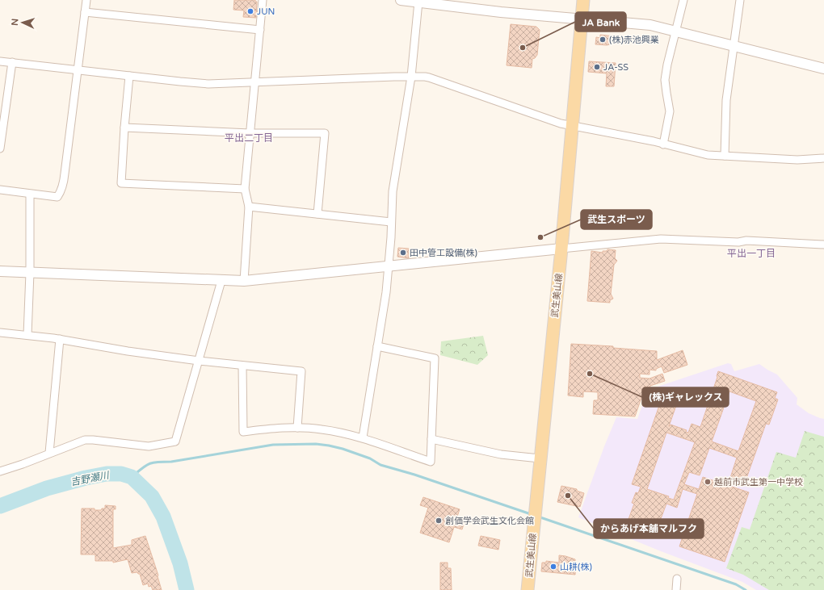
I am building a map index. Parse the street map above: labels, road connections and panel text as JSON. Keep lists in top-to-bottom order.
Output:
{
  "streets": {
    "main road": ["武生美山線"]
  },
  "districts": ["平出二丁目", "平出一丁目"],
  "water": ["吉野瀬川"],
  "places": [
    "JUN",
    "(株)赤池興業",
    "JA Bank",
    "JA-SS",
    "武生スポーツ",
    "田中管工設備(株)",
    "(株)ギャレックス",
    "越前市武生第一中学校",
    "からあげ本舗マルフク",
    "創価学会武生文化会館",
    "山耕(株)"
  ],
  "north": "left"
}
